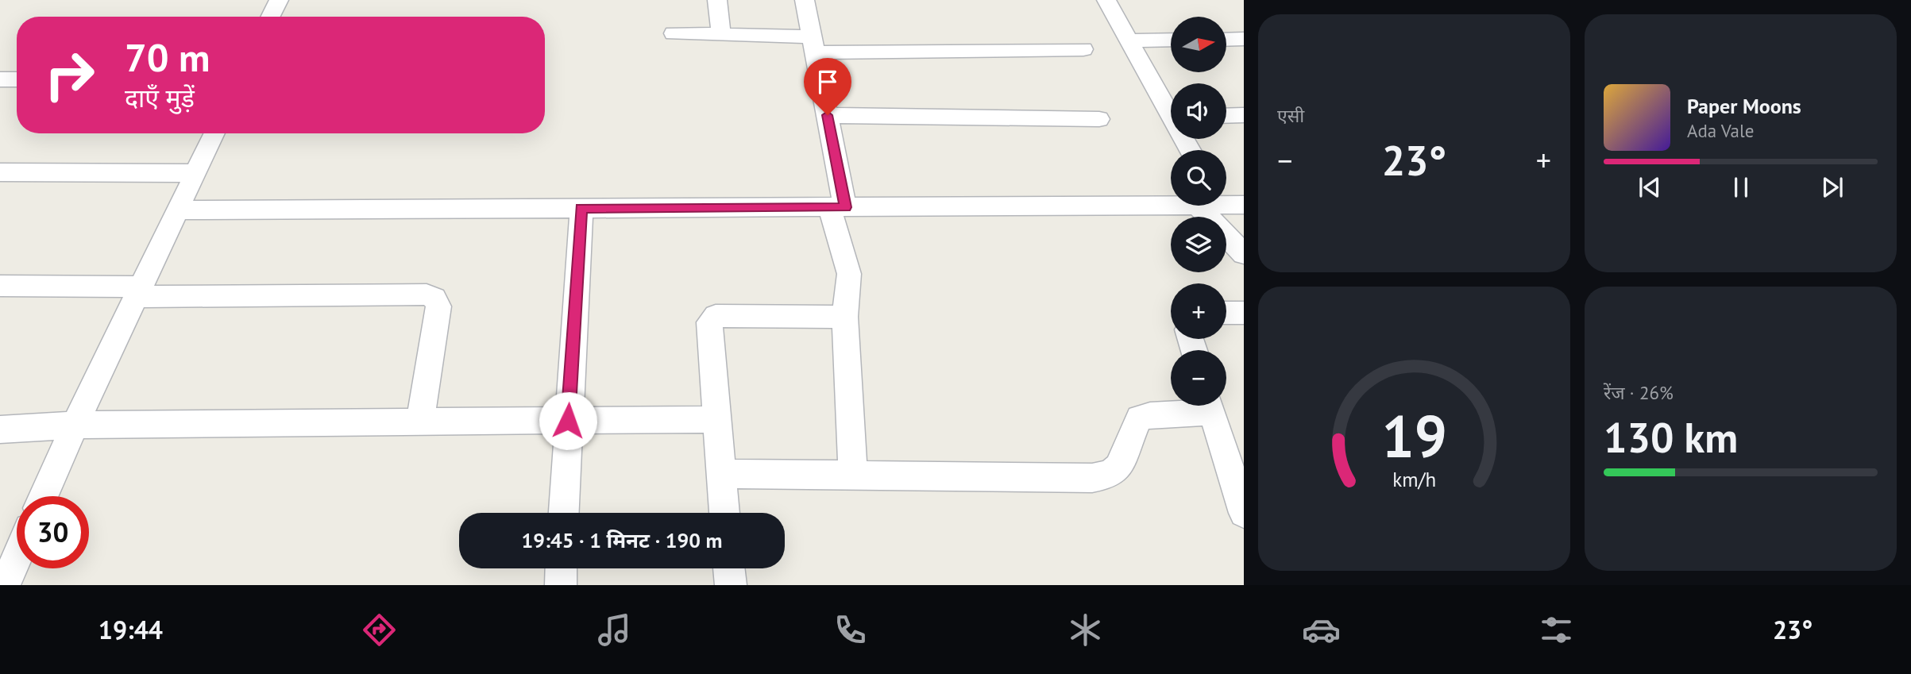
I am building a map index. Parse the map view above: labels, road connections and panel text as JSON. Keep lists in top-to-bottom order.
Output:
{
  "north": "right",
  "page": {
    "tile": [
      "एसी",
      ["रेंज · 26%", "130 km"]
    ],
    "map_buttons": ["+", "−"],
    "turn": ["70 m", "दाएँ मुड़ें"],
    "song": ["Paper Moons", "Ada Vale"],
    "heat": ["−", "23°", "+"],
    "limit": "30",
    "trip": "19:45 · 1 मिनट · 190 m",
    "tabs": ["19:44", "23°"],
    "gauge": ["19", "km/h"]
  }
}
